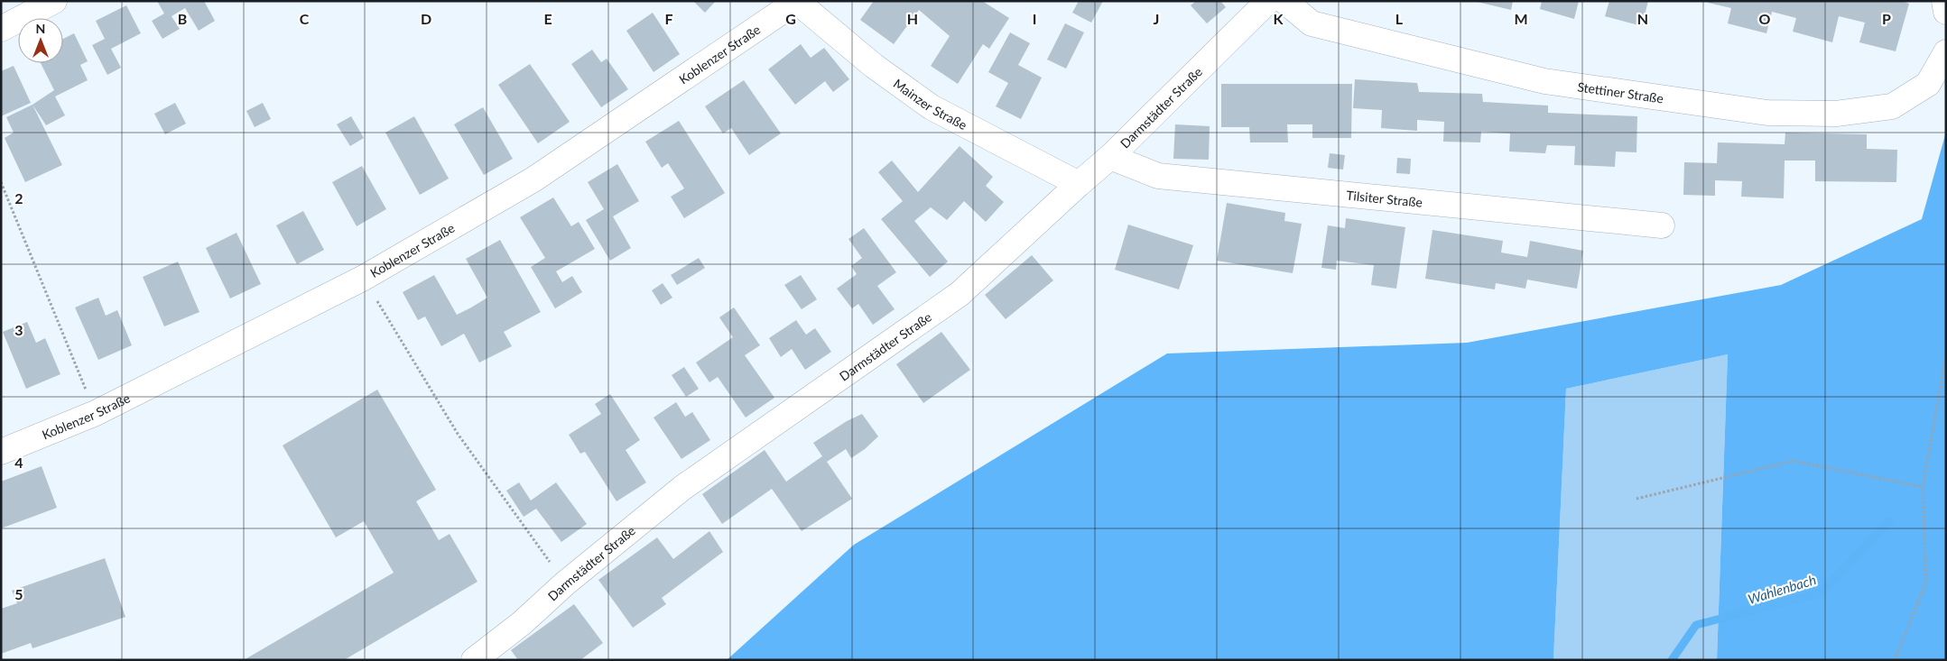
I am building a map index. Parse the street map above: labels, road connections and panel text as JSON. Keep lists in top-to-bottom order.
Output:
{
  "streets": {
    "street": [
      "Koblenzer Straße",
      "Stettiner Straße",
      "Mainzer Straße",
      "Darmstädter Straße",
      "Tilsiter Straße"
    ]
  },
  "crossings": [
    ["Koblenzer Straße", "Mainzer Straße"],
    ["Mainzer Straße", "Darmstädter Straße"],
    ["Darmstädter Straße", "Tilsiter Straße"]
  ],
  "water": ["Wahlenbach"],
  "north": "top",
  "grid": {
    "columns": [
      "B",
      "C",
      "D",
      "E",
      "F",
      "G",
      "H",
      "I",
      "J",
      "K",
      "L",
      "M",
      "N",
      "O",
      "P"
    ],
    "rows": [
      "2",
      "3",
      "4",
      "5"
    ]
  }
}
